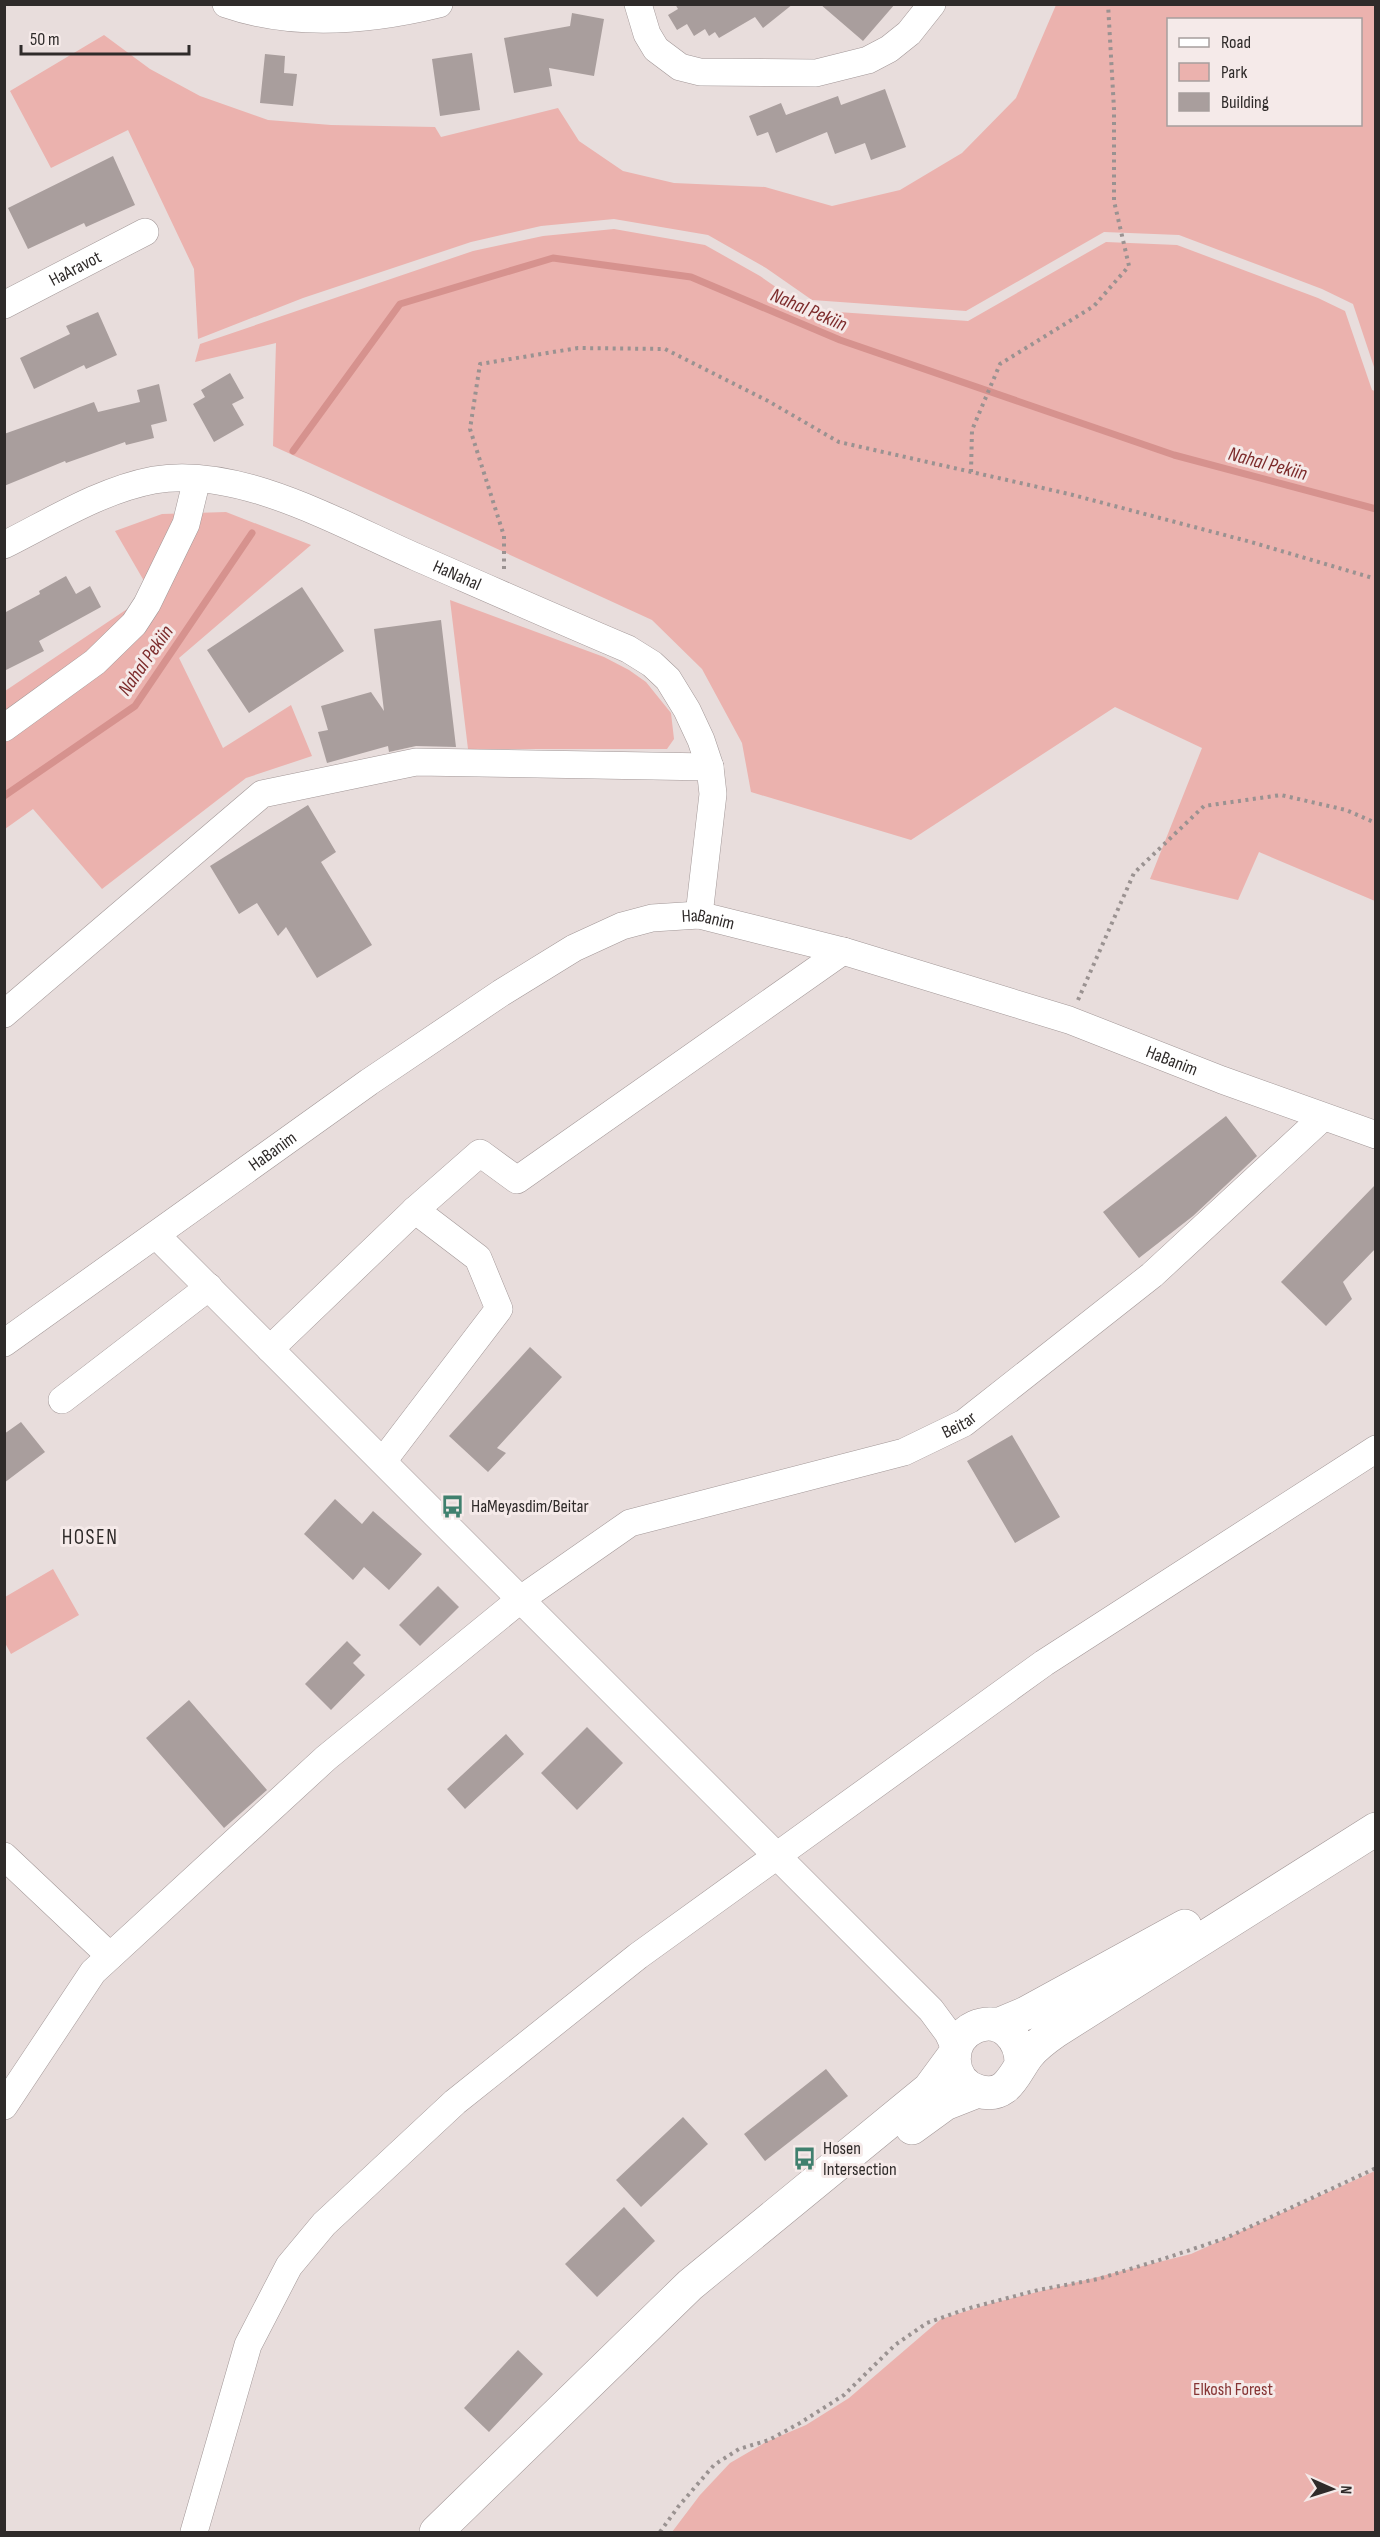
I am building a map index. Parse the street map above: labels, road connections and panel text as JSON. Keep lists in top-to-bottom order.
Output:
{
  "streets": {
    "street": [
      "HaAravot",
      "HaNahal",
      "HaBanim",
      "Beitar"
    ]
  },
  "crossings": [
    ["HaNahal", "HaBanim"],
    ["HaBanim", "Beitar"]
  ],
  "districts": ["HOSEN"],
  "water": ["Nahal Pekiin"],
  "parks": ["Elkosh Forest"],
  "places": {
    "bus stop": ["HaMeyasdim/Beitar", "Hosen Intersection"]
  },
  "legend": ["Road", "Park", "Building"],
  "scale_bar": "50 m",
  "north": "right"
}
